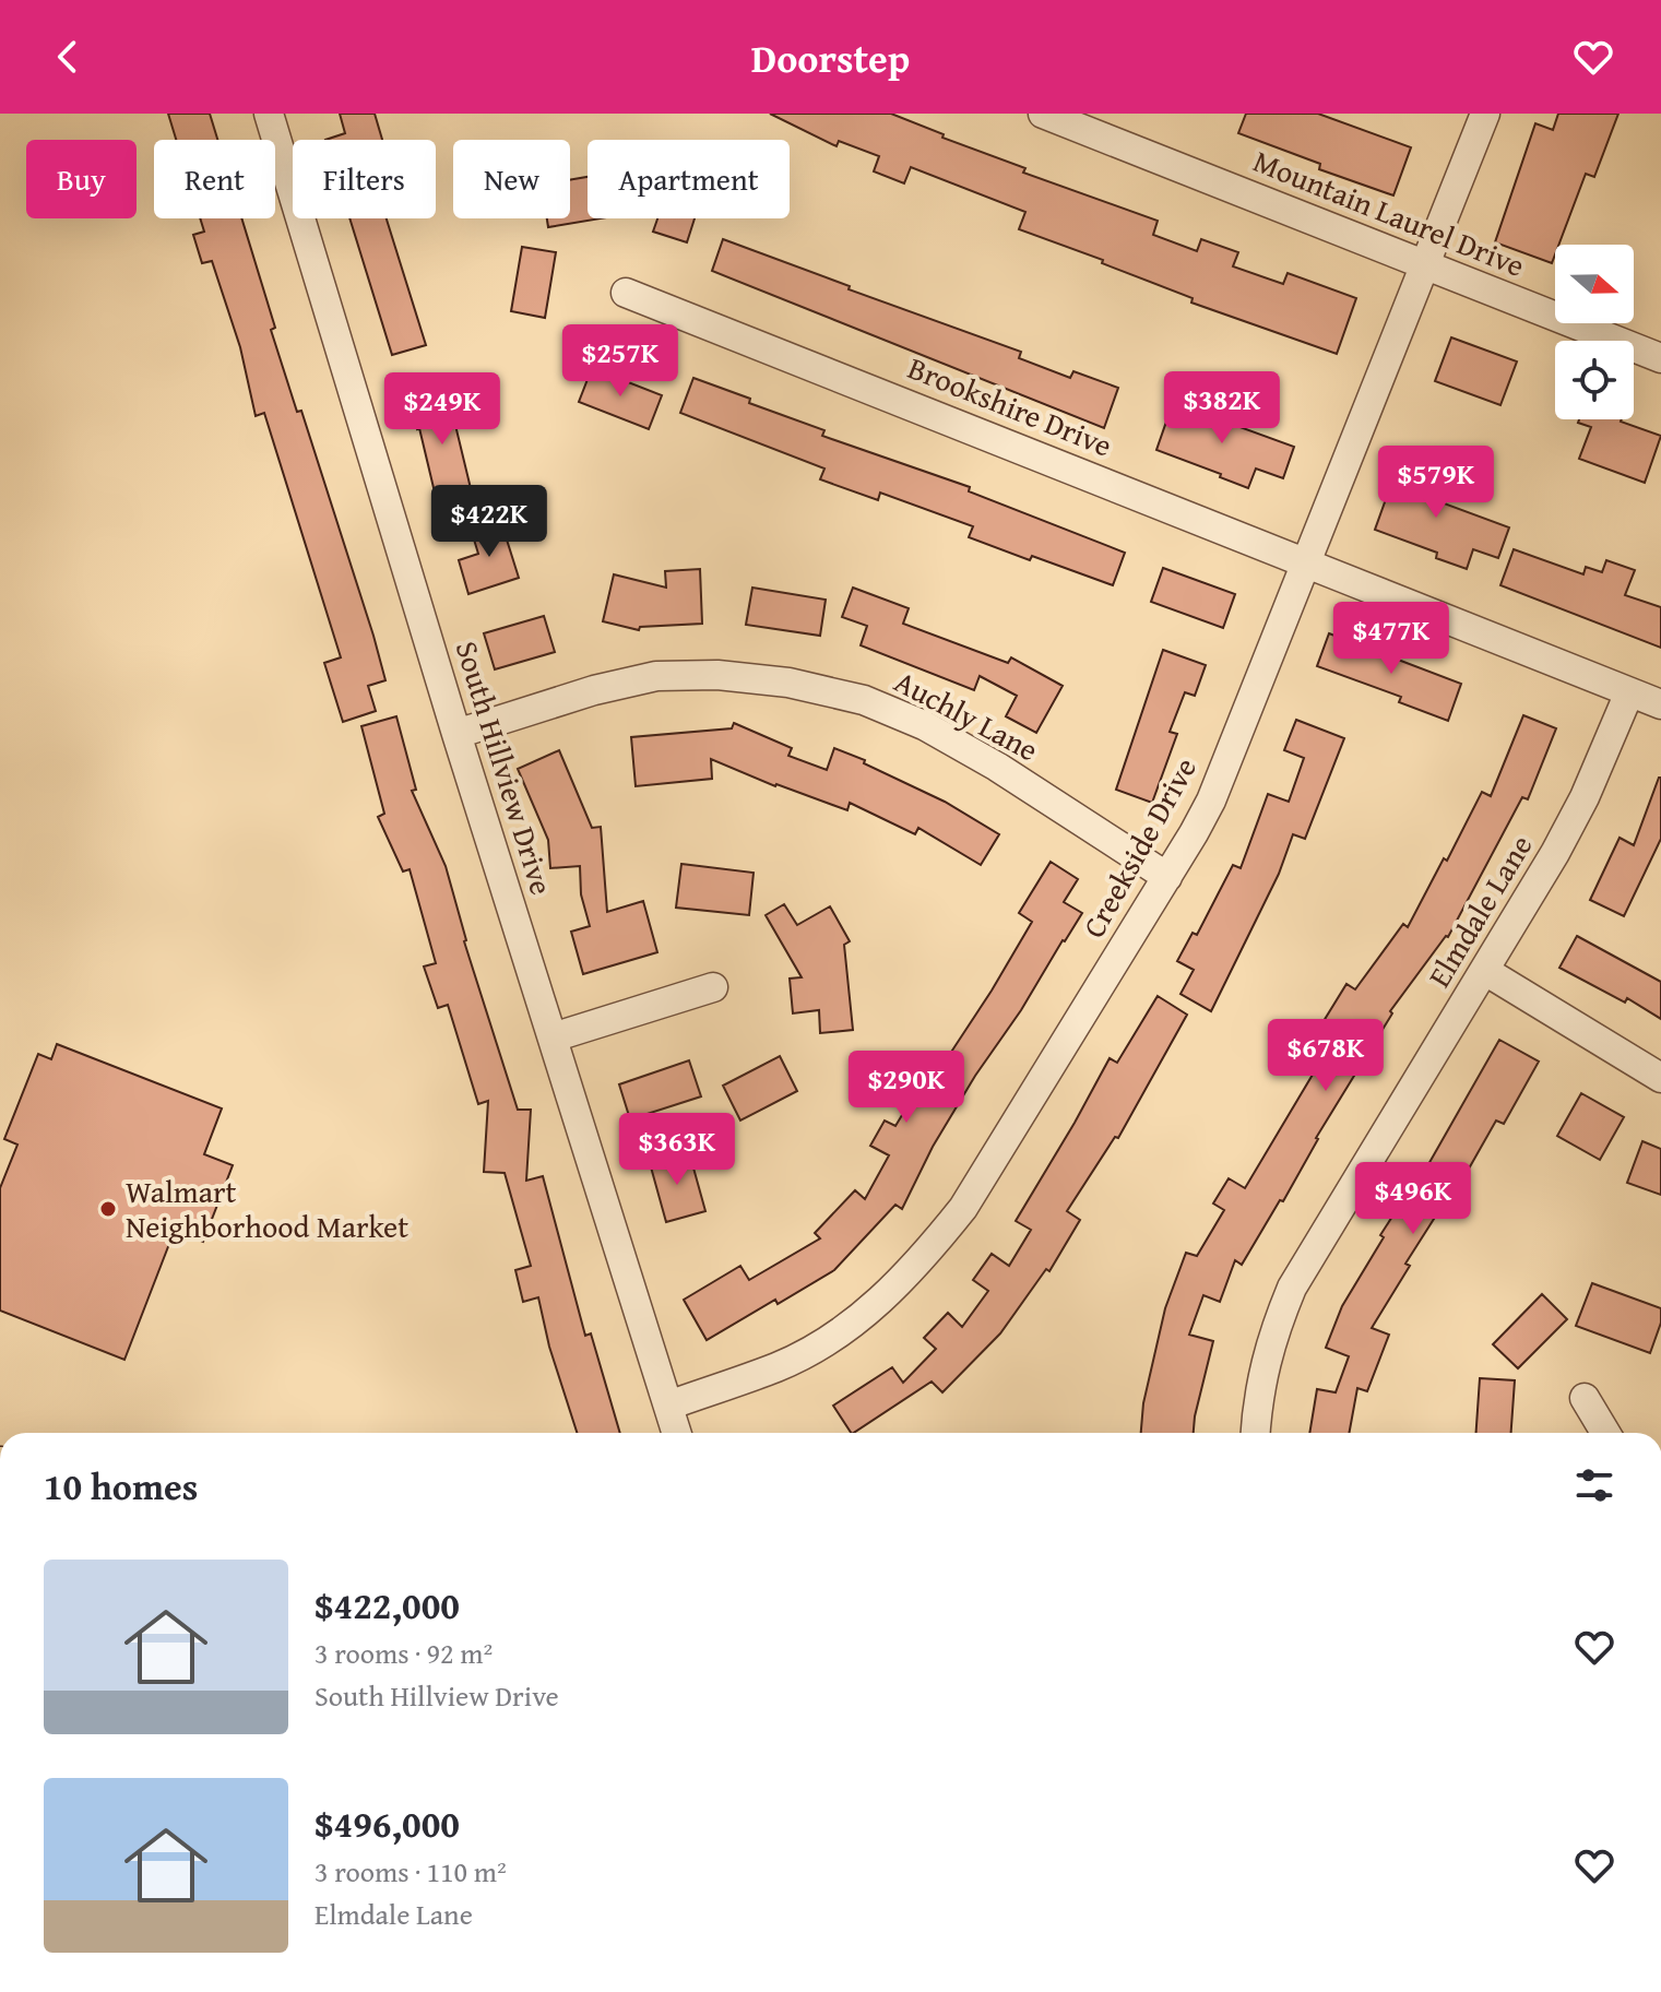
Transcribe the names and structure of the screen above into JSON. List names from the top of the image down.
{
  "streets": {
    "street": [
      "Mountain Laurel Drive",
      "Brookshire Drive",
      "Auchly Lane",
      "South Hillview Drive",
      "Creekside Drive",
      "Elmdale Lane"
    ]
  },
  "crossings": [
    ["Mountain Laurel Drive", "Creekside Drive"],
    ["Brookshire Drive", "Creekside Drive"],
    ["Brookshire Drive", "Elmdale Lane"],
    ["Auchly Lane", "South Hillview Drive"],
    ["Auchly Lane", "Creekside Drive"],
    ["South Hillview Drive", "Creekside Drive"]
  ],
  "places": ["Walmart Neighborhood Market"],
  "north": "right",
  "page": {
    "header": "Doorstep",
    "chip": [
      "Buy",
      "Rent",
      "Filters",
      "New",
      "Apartment"
    ],
    "price": [
      "$257K",
      "$382K",
      "$249K",
      "$579K",
      "$422K",
      "$477K",
      "$678K",
      "$290K",
      "$363K",
      "$496K"
    ],
    "heading": "10 homes",
    "list": [
      {
        "name": "$422,000",
        "note": "3 rooms · 92 m² · South Hillview Drive"
      },
      {
        "name": "$496,000",
        "note": "3 rooms · 110 m² · Elmdale Lane"
      }
    ]
  }
}
